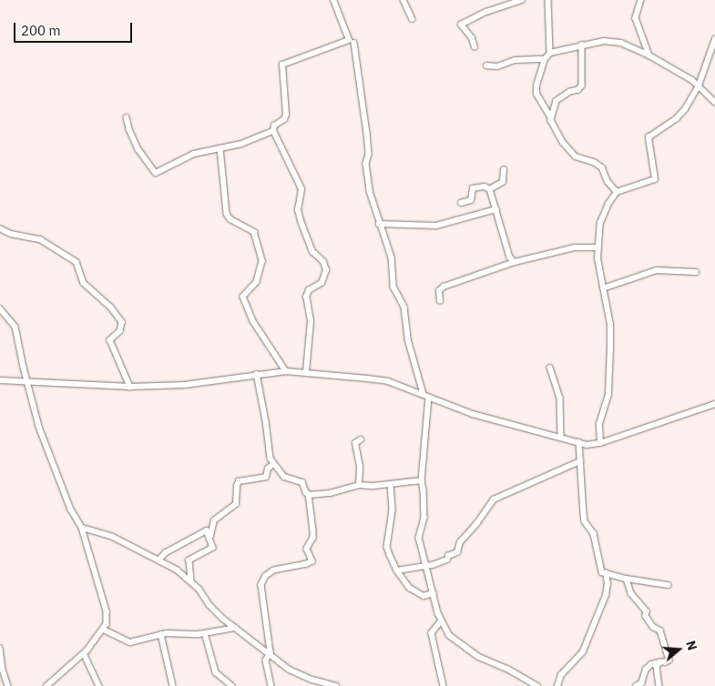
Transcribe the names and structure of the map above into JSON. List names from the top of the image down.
{
  "scale_bar": "200 m",
  "north": "right"
}
